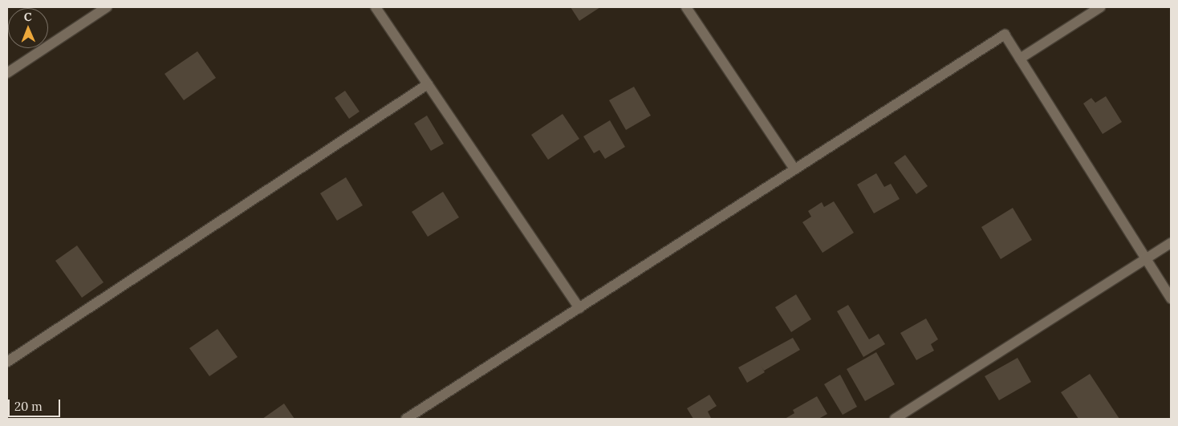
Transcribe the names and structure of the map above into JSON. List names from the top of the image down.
{
  "scale_bar": "20 m",
  "north": "top"
}
